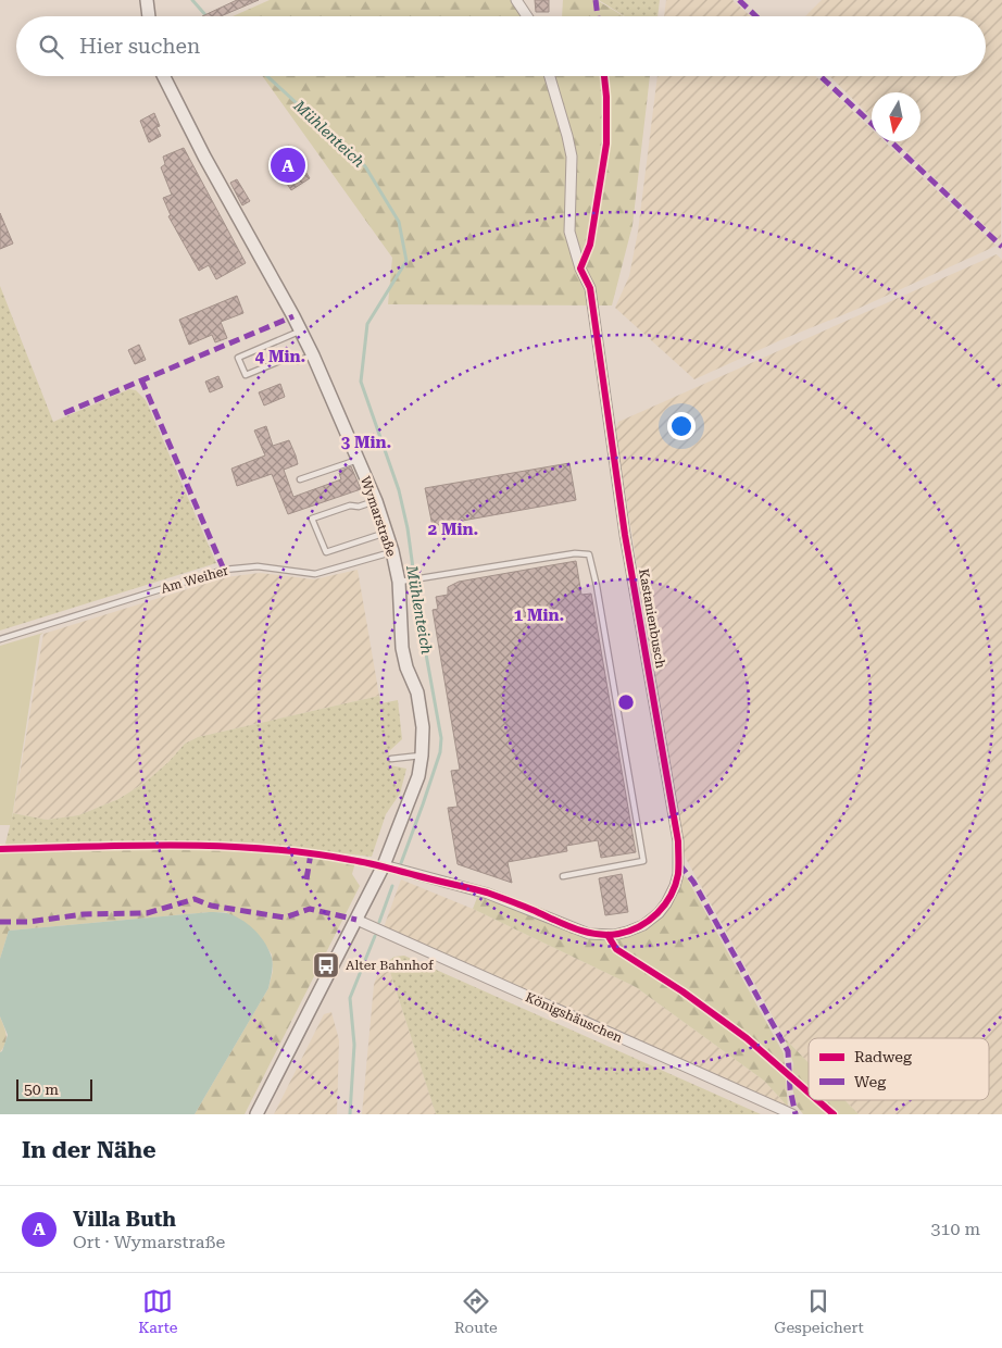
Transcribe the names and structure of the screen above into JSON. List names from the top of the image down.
{
  "streets": {
    "main road": ["Wymarstraße"],
    "street": ["Kastanienbusch", "Königshäuschen"],
    "lane": ["Am Weiher"]
  },
  "crossings": [
    ["Wymarstraße", "Am Weiher"],
    ["Wymarstraße", "Kastanienbusch"],
    ["Wymarstraße", "Königshäuschen"]
  ],
  "water": ["Mühlenteich"],
  "places": {
    "bus stop": ["Alter Bahnhof"]
  },
  "legend": ["Radweg", "Weg"],
  "scale_bar": "50 m",
  "north": "bottom",
  "page": {
    "search": "Hier suchen",
    "pins": "A",
    "scale": "50 m",
    "heading": "In der Nähe",
    "list": [
      {
        "mark": "A",
        "name": "Villa Buth",
        "note": "Ort · Wymarstraße",
        "value": "310 m"
      }
    ],
    "nav": ["Karte", "Route", "Gespeichert"]
  },
  "rings": [
    "4 Min.",
    "3 Min.",
    "2 Min.",
    "1 Min."
  ]
}
